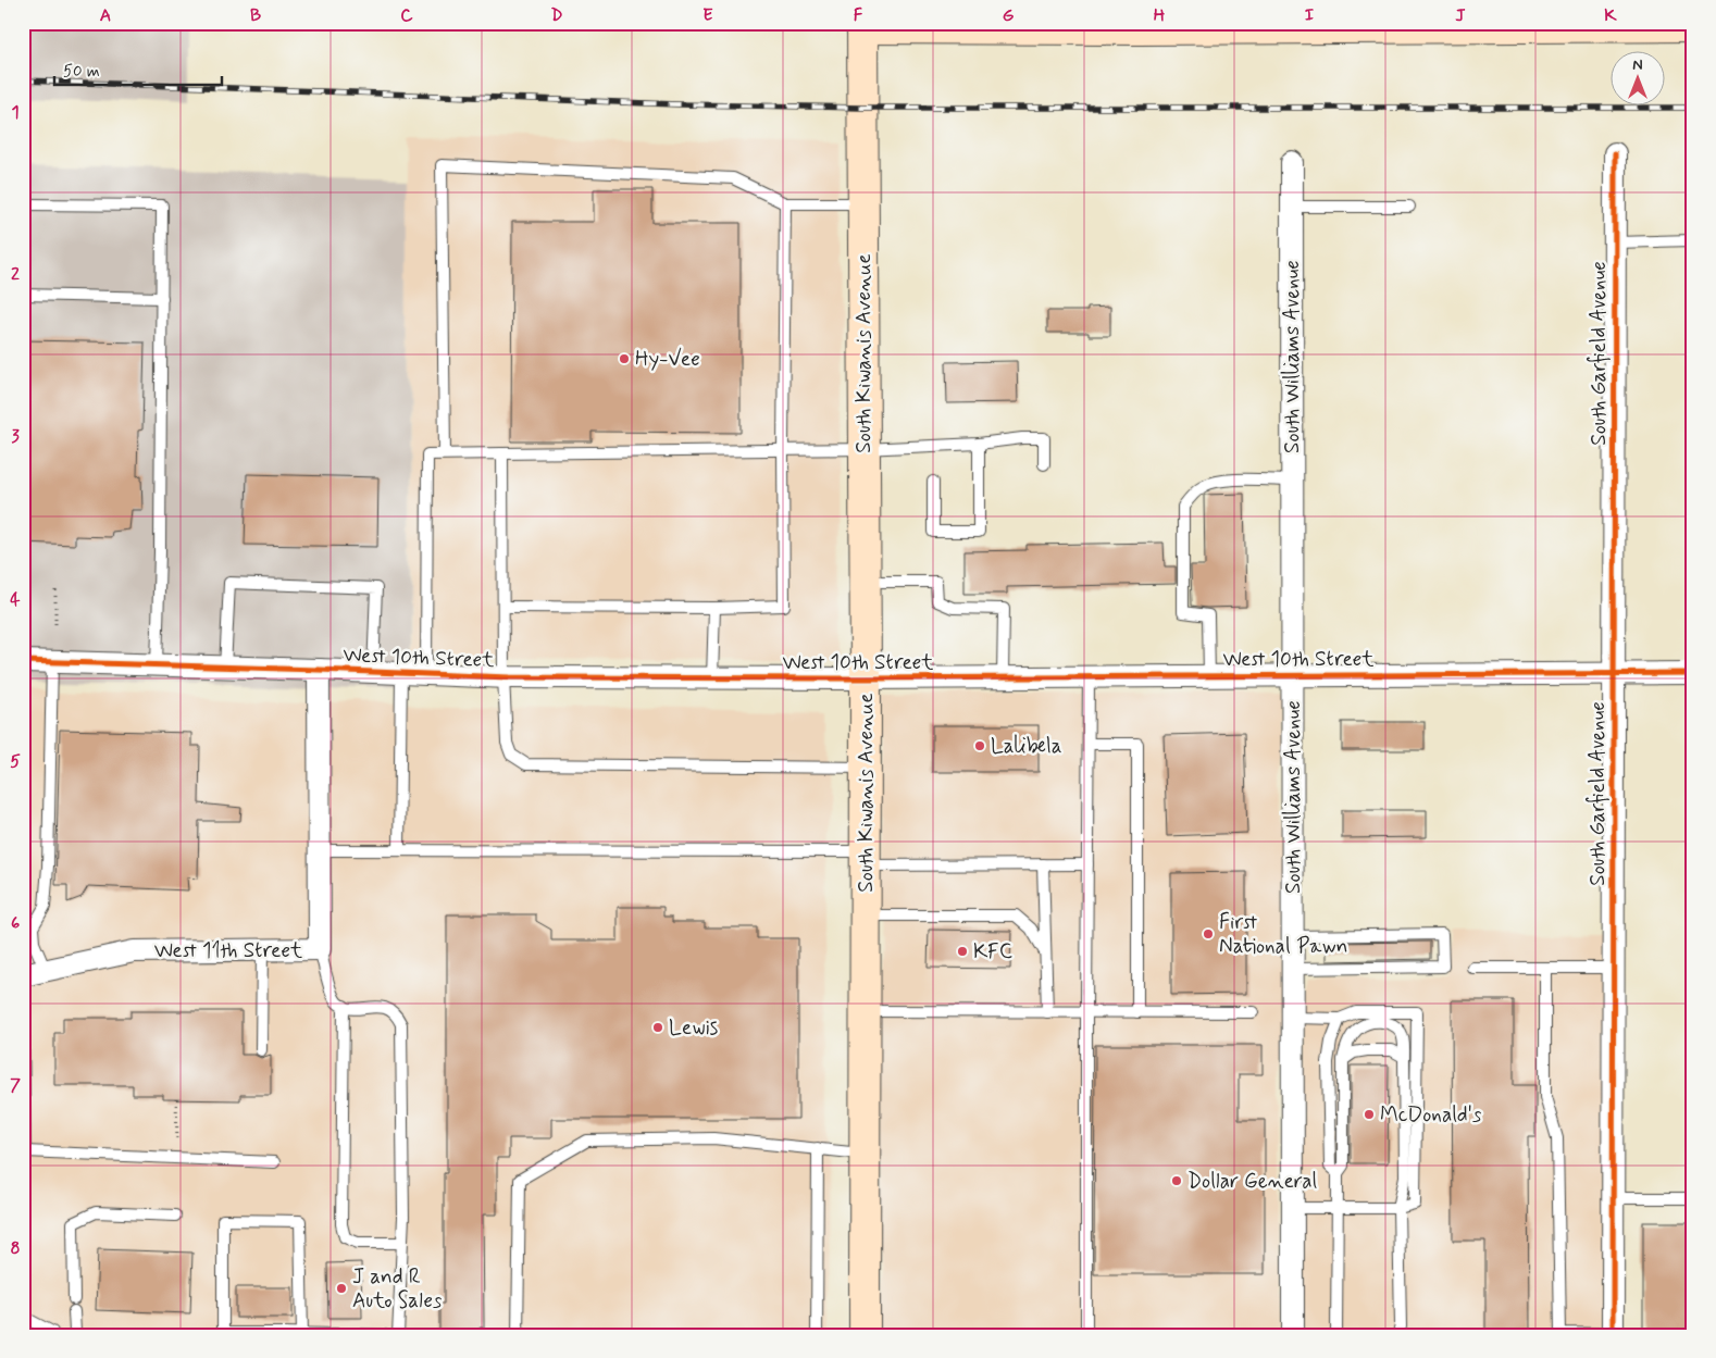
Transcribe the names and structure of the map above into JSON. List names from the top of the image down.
{
  "streets": {
    "main road": ["South Kiwanis Avenue"],
    "street": [
      "South Garfield Avenue",
      "South Williams Avenue",
      "West 10th Street",
      "West 11th Street"
    ]
  },
  "crossings": [
    ["South Kiwanis Avenue", "West 10th Street"],
    ["South Garfield Avenue", "West 10th Street"],
    ["South Williams Avenue", "West 10th Street"],
    ["West 10th Street", "West 11th Street"]
  ],
  "places": [
    "Hy-Vee",
    "Lalibela",
    "First National Pawn",
    "KFC",
    "Lewis",
    "McDonald's",
    "Dollar General",
    "J and R Auto Sales"
  ],
  "scale_bar": "50 m",
  "north": "top",
  "grid": {
    "columns": [
      "A",
      "B",
      "C",
      "D",
      "E",
      "F",
      "G",
      "H",
      "I",
      "J",
      "K"
    ],
    "rows": [
      "1",
      "2",
      "3",
      "4",
      "5",
      "6",
      "7",
      "8"
    ]
  }
}
